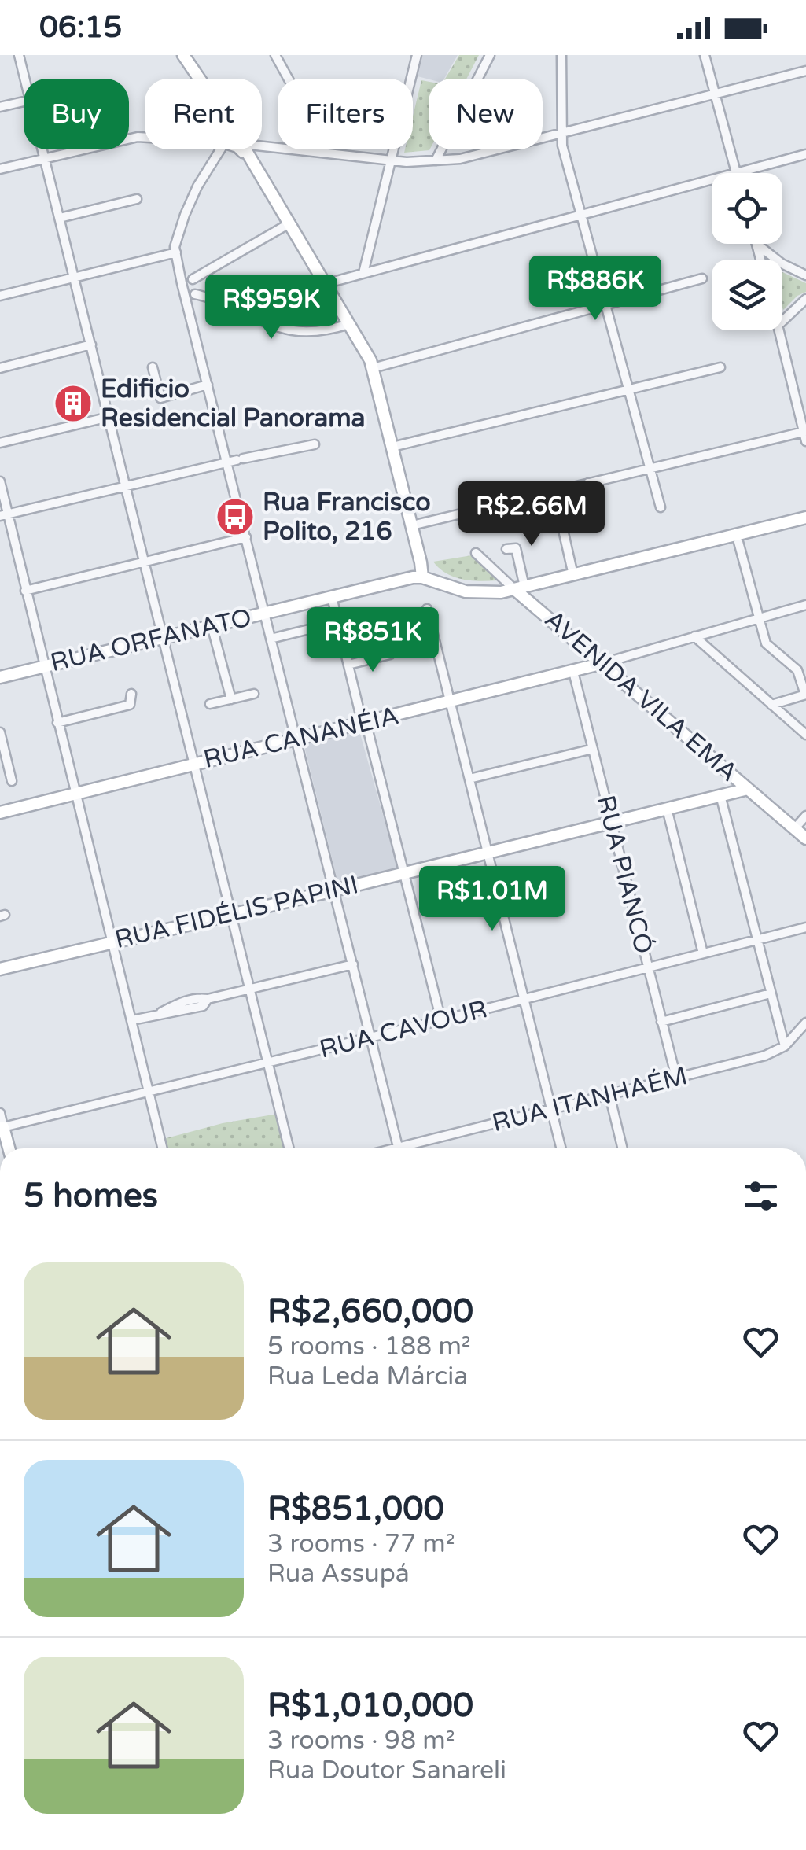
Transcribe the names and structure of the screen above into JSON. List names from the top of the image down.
{
  "streets": {
    "street": [
      "RUA ORFANATO",
      "AVENIDA VILA EMA",
      "RUA CANANÉIA",
      "RUA PIANCÓ",
      "RUA FIDÉLIS PAPINI",
      "RUA CAVOUR",
      "RUA ITANHAÉM"
    ]
  },
  "crossings": [
    ["RUA ORFANATO", "AVENIDA VILA EMA"],
    ["AVENIDA VILA EMA", "RUA CANANÉIA"],
    ["AVENIDA VILA EMA", "RUA FIDÉLIS PAPINI"],
    ["RUA CANANÉIA", "RUA PIANCÓ"],
    ["RUA PIANCÓ", "RUA FIDÉLIS PAPINI"],
    ["RUA PIANCÓ", "RUA CAVOUR"],
    ["RUA PIANCÓ", "RUA ITANHAÉM"]
  ],
  "places": {
    "building": ["Edificio Residencial Panorama"],
    "bus stop": ["Rua Francisco Polito, 216"]
  },
  "page": {
    "status": "06:15",
    "chip": [
      "Buy",
      "Rent",
      "Filters",
      "New"
    ],
    "price": [
      "R$886K",
      "R$959K",
      "R$2.66M",
      "R$851K",
      "R$1.01M"
    ],
    "heading": "5 homes",
    "list": [
      {
        "name": "R$2,660,000",
        "note": "5 rooms · 188 m² · Rua Leda Márcia"
      },
      {
        "name": "R$851,000",
        "note": "3 rooms · 77 m² · Rua Assupá"
      },
      {
        "name": "R$1,010,000",
        "note": "3 rooms · 98 m² · Rua Doutor Sanareli"
      }
    ]
  }
}
